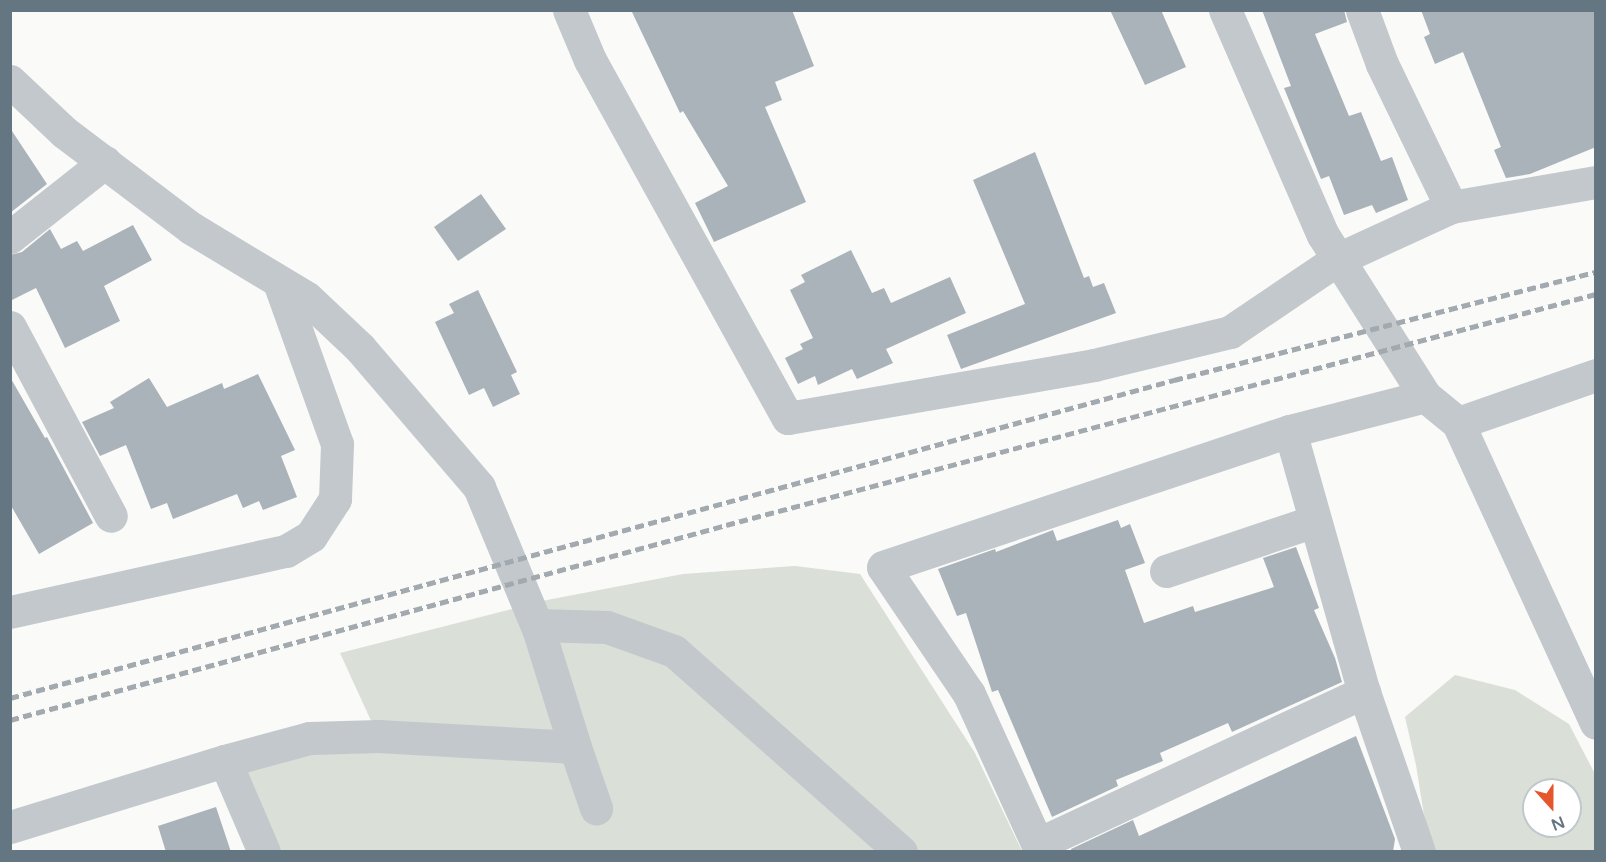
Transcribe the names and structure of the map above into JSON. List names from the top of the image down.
{
  "north": "bottom"
}
